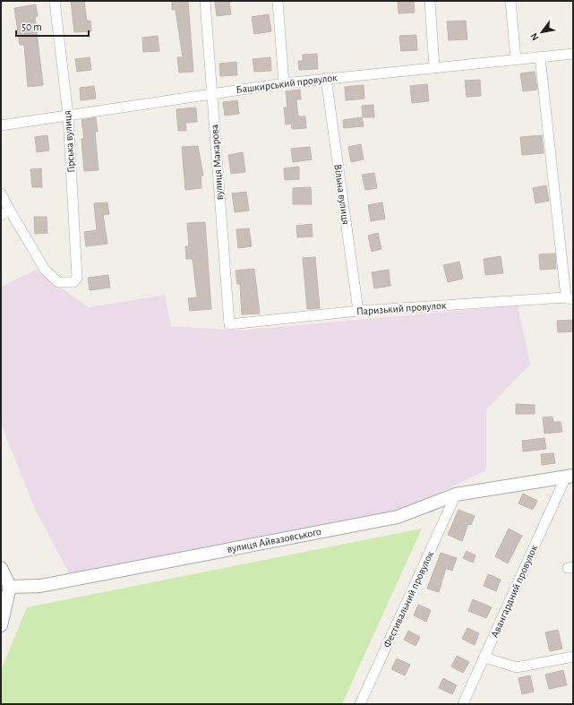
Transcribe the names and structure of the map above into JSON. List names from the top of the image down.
{
  "streets": {
    "street": [
      "Башкирський провулок",
      "Гірська вулиця",
      "вулиця Макарова",
      "Вільна вулиця",
      "Паризький провулок",
      "вулиця Айвазовського",
      "Авангардний провулок",
      "Фестивальний провулок"
    ]
  },
  "crossings": [
    ["Башкирський провулок", "Гірська вулиця"],
    ["Башкирський провулок", "вулиця Макарова"],
    ["Башкирський провулок", "Вільна вулиця"],
    ["вулиця Макарова", "Паризький провулок"],
    ["Вільна вулиця", "Паризький провулок"],
    ["вулиця Айвазовського", "Авангардний провулок"],
    ["вулиця Айвазовського", "Фестивальний провулок"]
  ],
  "scale_bar": "50 m",
  "north": "bottom left"
}
